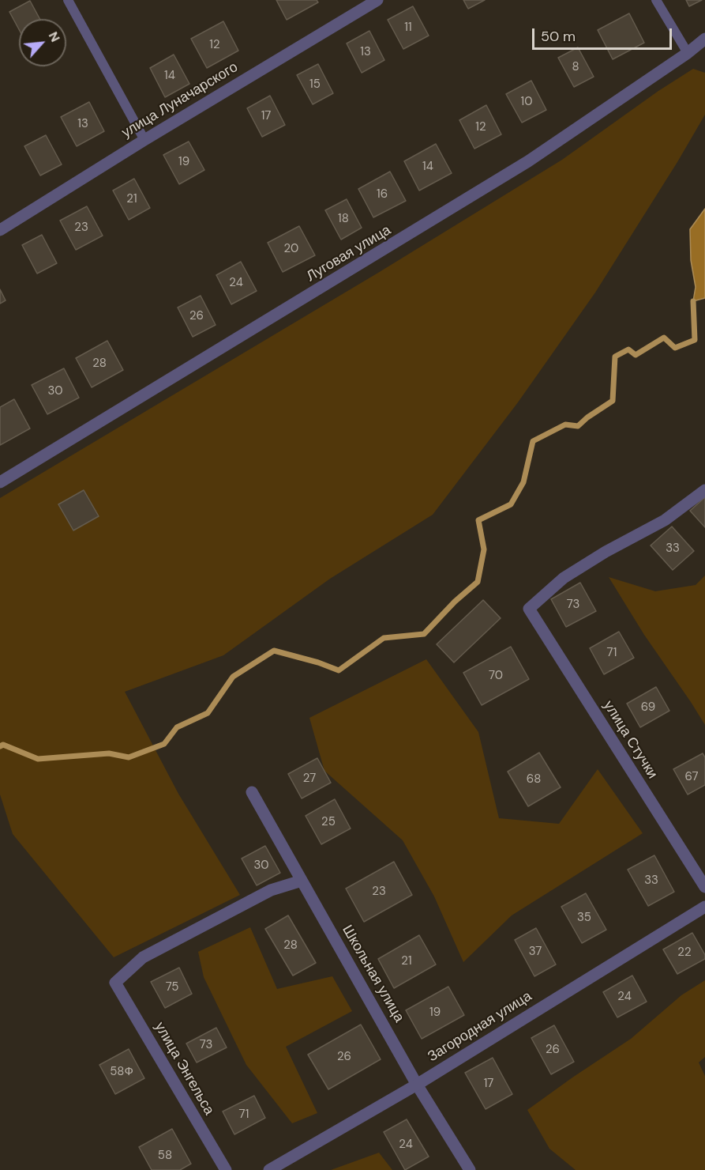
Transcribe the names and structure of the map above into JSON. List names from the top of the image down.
{
  "streets": {
    "street": [
      "улица Луначарского",
      "Луговая улица",
      "улица Стучки",
      "Школьная улица",
      "Загородная улица",
      "улица Энгельса"
    ]
  },
  "crossings": [
    ["Школьная улица", "Загородная улица"],
    ["Школьная улица", "улица Энгельса"]
  ],
  "house_numbers": [
    "11",
    "12",
    "13",
    "8",
    "14",
    "15",
    "10",
    "17",
    "13",
    "12",
    "19",
    "14",
    "16",
    "21",
    "18",
    "23",
    "20",
    "24",
    "26",
    "28",
    "30",
    "33",
    "73",
    "71",
    "70",
    "69",
    "67",
    "27",
    "68",
    "25",
    "30",
    "33",
    "23",
    "35",
    "28",
    "37",
    "22",
    "21",
    "75",
    "24",
    "19",
    "73",
    "26",
    "26",
    "58Ф",
    "17",
    "71",
    "24",
    "58"
  ],
  "scale_bar": "50 m",
  "north": "top right"
}
